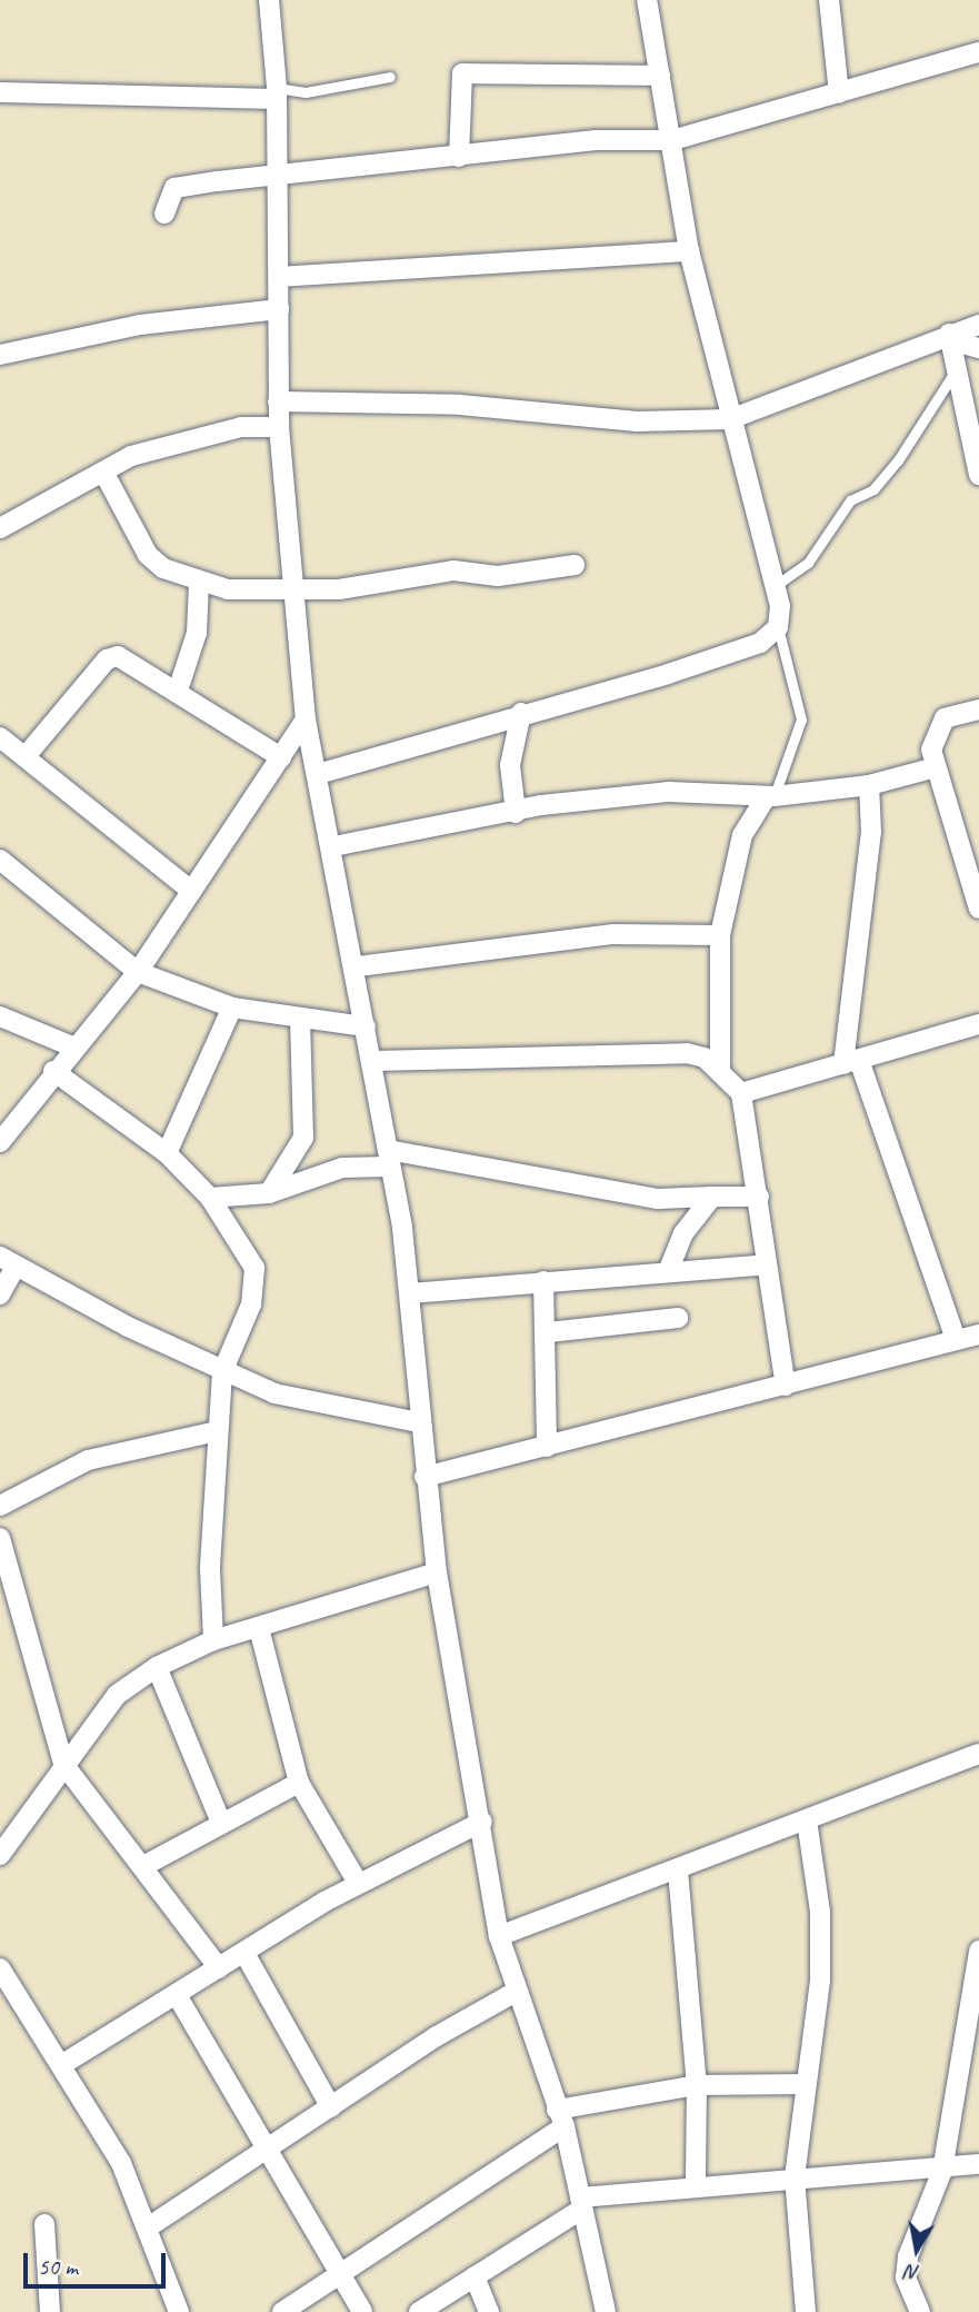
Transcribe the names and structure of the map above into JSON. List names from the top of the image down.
{
  "scale_bar": "50 m",
  "north": "bottom"
}
